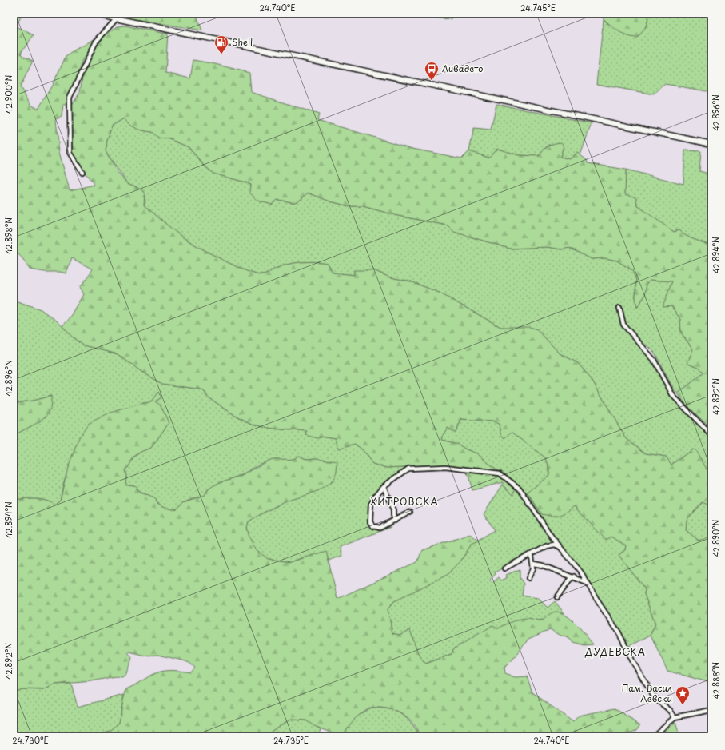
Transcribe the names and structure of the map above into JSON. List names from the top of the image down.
{
  "districts": ["ХИТРОВСКА", "ДУДЕВСКА"],
  "places": {
    "fuel station": ["Shell"],
    "bus stop": ["Ливадето"],
    "place": ["Пам. Васил Левски"]
  },
  "coordinates": [
    "24.740°E",
    "24.745°E",
    "42.900°N",
    "42.896°N",
    "42.898°N",
    "42.894°N",
    "42.892°N",
    "42.890°N",
    "42.888°N",
    "24.730°E",
    "24.735°E"
  ]
}
